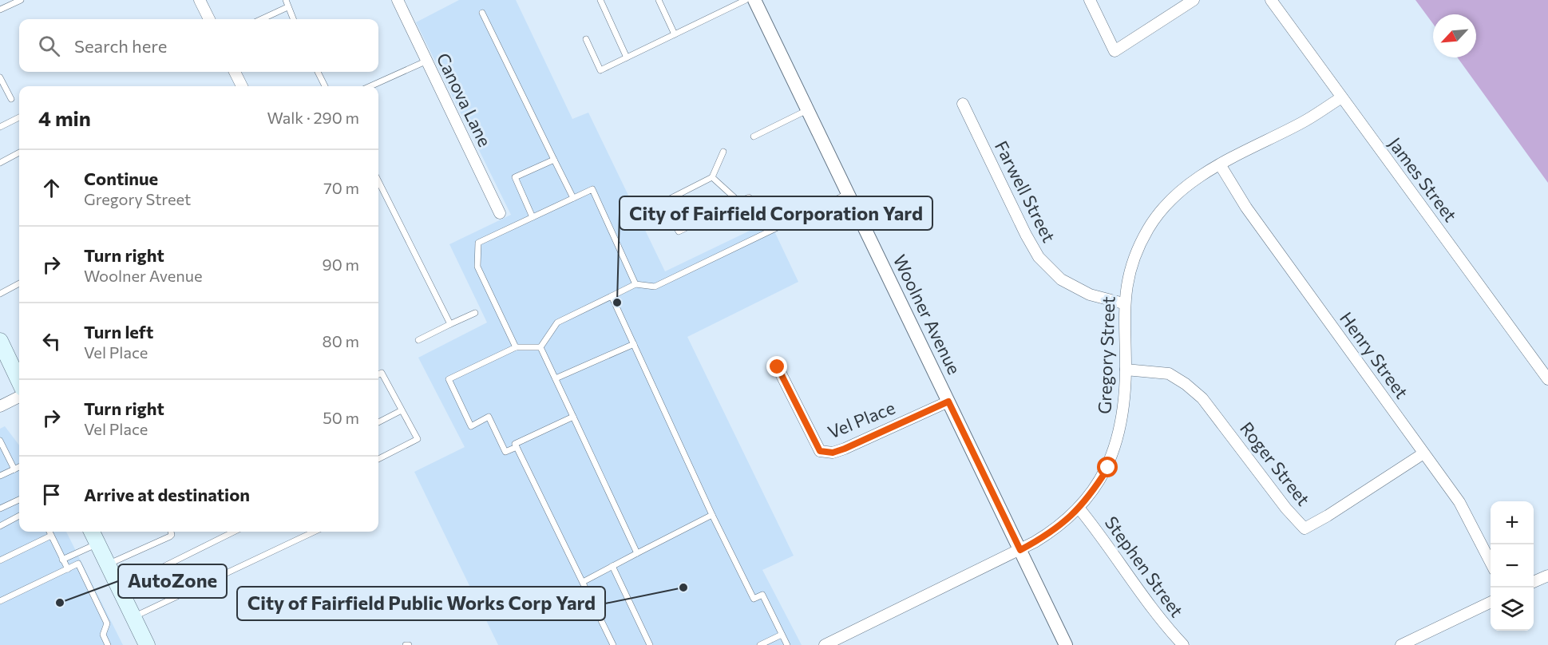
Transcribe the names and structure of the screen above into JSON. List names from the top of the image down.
{
  "streets": {
    "street": [
      "Canova Lane",
      "James Street",
      "Farwell Street",
      "Woolner Avenue",
      "Gregory Street",
      "Henry Street",
      "Vel Place",
      "Roger Street",
      "Stephen Street"
    ]
  },
  "crossings": [
    ["James Street", "Gregory Street"],
    ["Farwell Street", "Gregory Street"],
    ["Woolner Avenue", "Gregory Street"],
    ["Woolner Avenue", "Vel Place"],
    ["Gregory Street", "Henry Street"],
    ["Gregory Street", "Roger Street"],
    ["Gregory Street", "Stephen Street"],
    ["Henry Street", "Roger Street"]
  ],
  "places": ["City of Fairfield Corporation Yard", "City of Fairfield Public Works Corp Yard", "AutoZone"],
  "north": "bottom left",
  "page": {
    "search": "Search here",
    "heading": ["4 min", "Walk · 290 m"],
    "list": [
      ["Continue", "Gregory Street", "70 m"],
      ["Turn right", "Woolner Avenue", "90 m"],
      ["Turn left", "Vel Place", "80 m"],
      ["Turn right", "Vel Place", "50 m"],
      "Arrive at destination"
    ],
    "map_buttons": ["+", "−"]
  }
}
